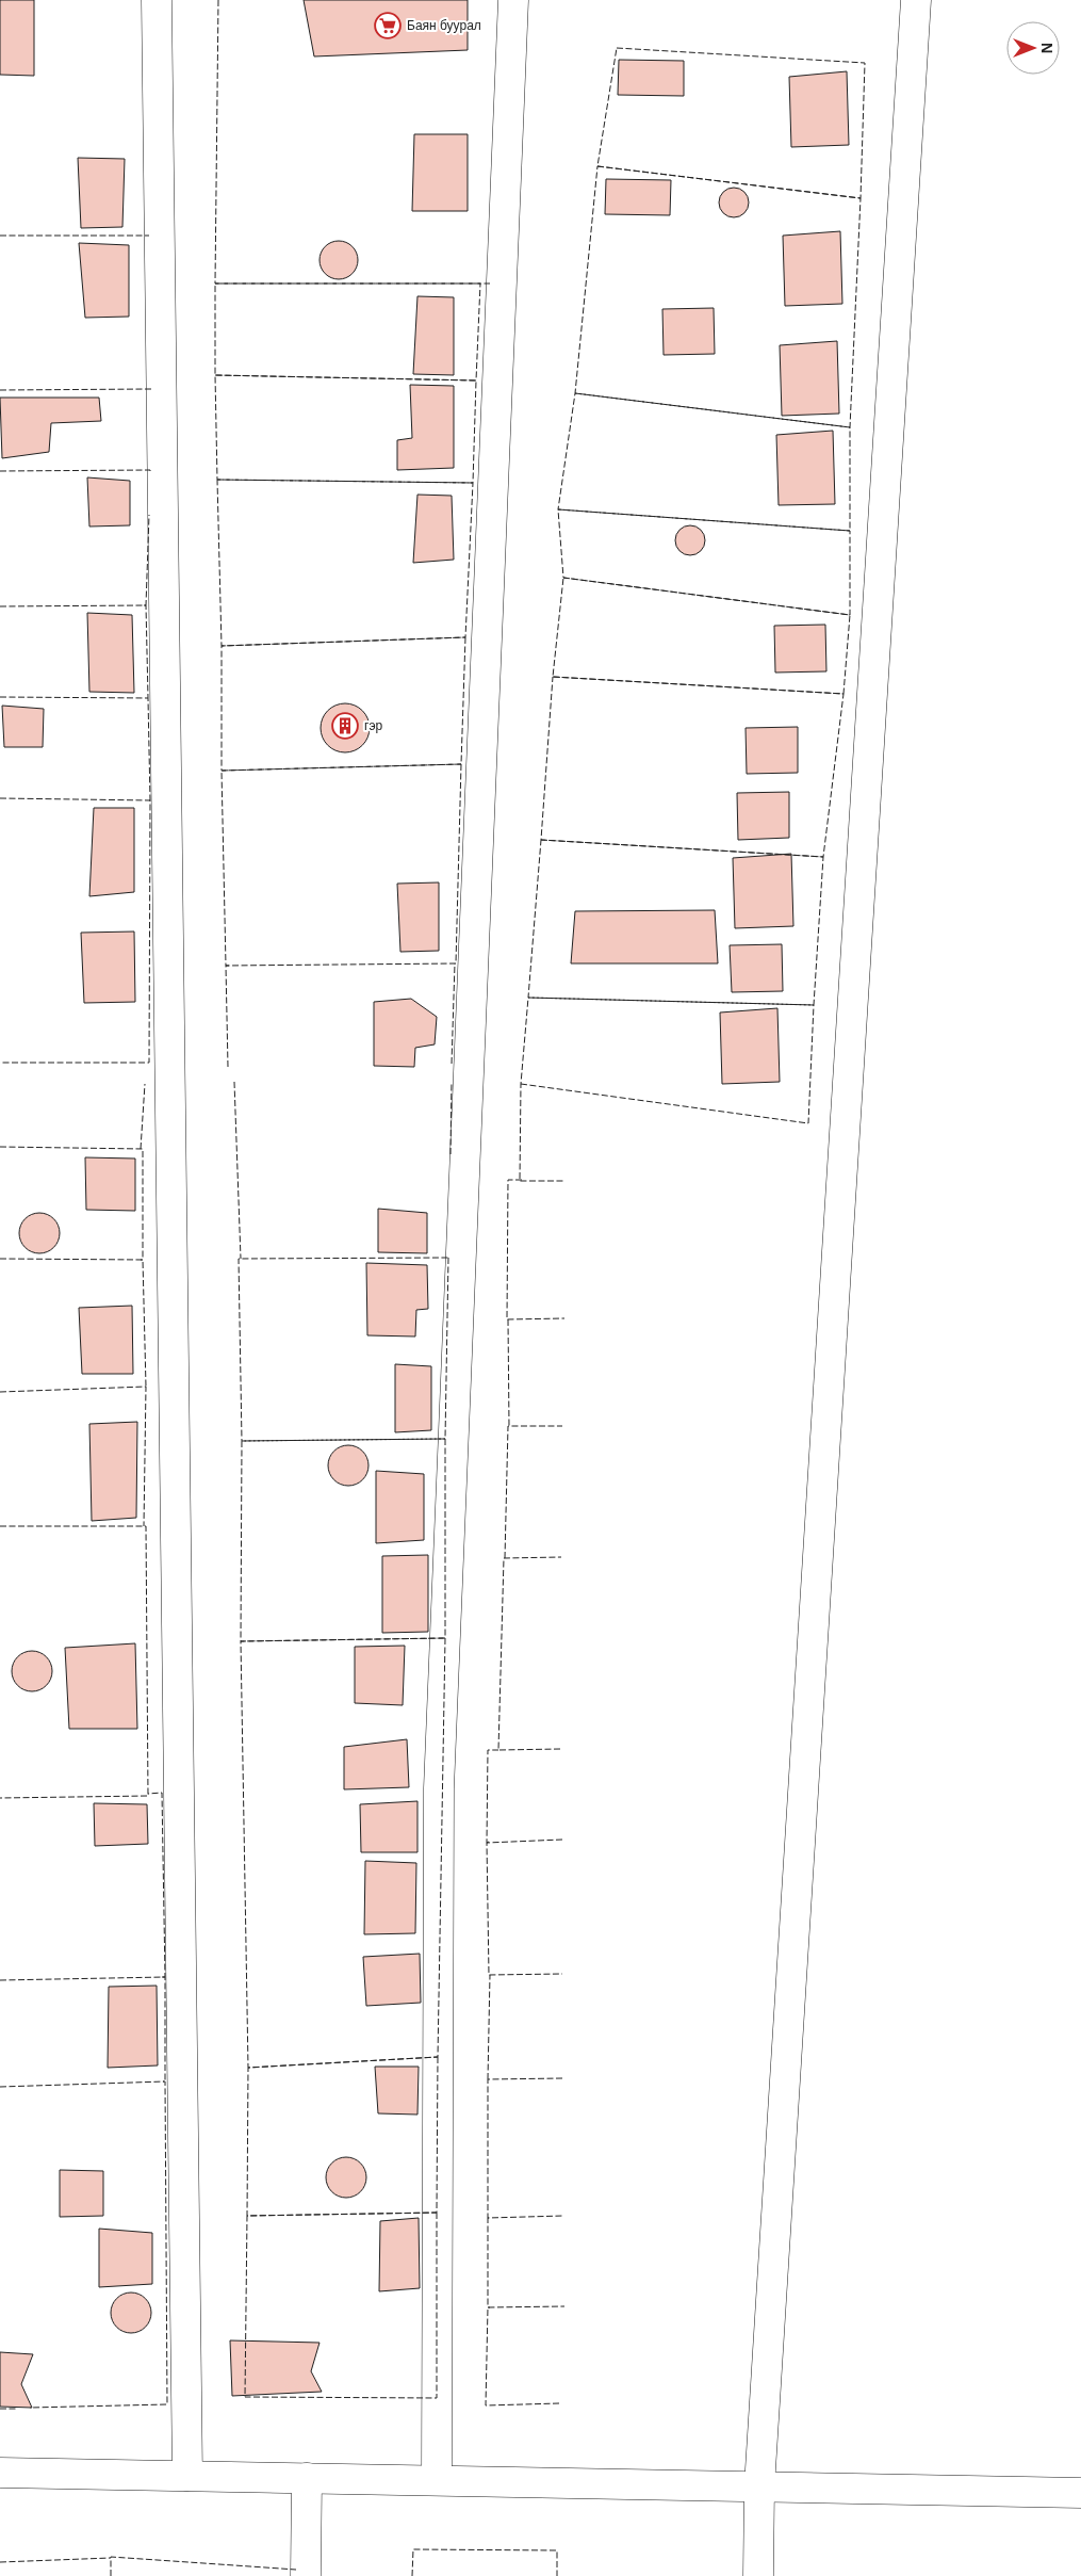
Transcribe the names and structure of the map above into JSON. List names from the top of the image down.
{
  "places": {
    "supermarket": ["Баян буурал"],
    "building": ["гэр"]
  },
  "north": "right"
}
